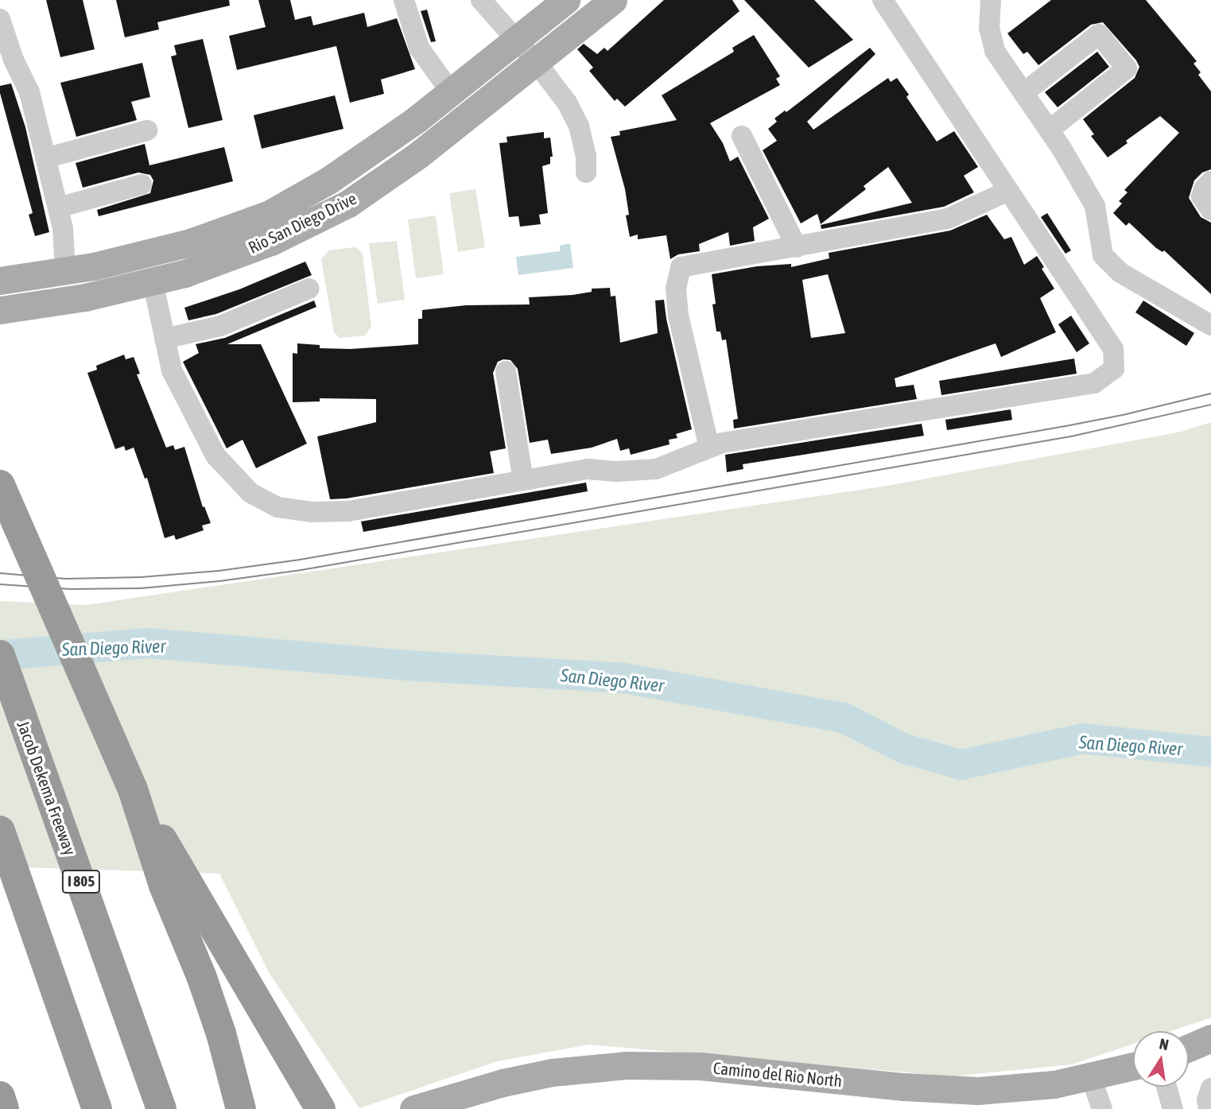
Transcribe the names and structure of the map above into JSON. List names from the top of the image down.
{
  "streets": {
    "highway": ["Jacob Dekema Freeway", "I 805"],
    "main road": ["Rio San Diego Drive", "Camino del Rio North"]
  },
  "water": ["San Diego River"],
  "north": "top"
}
